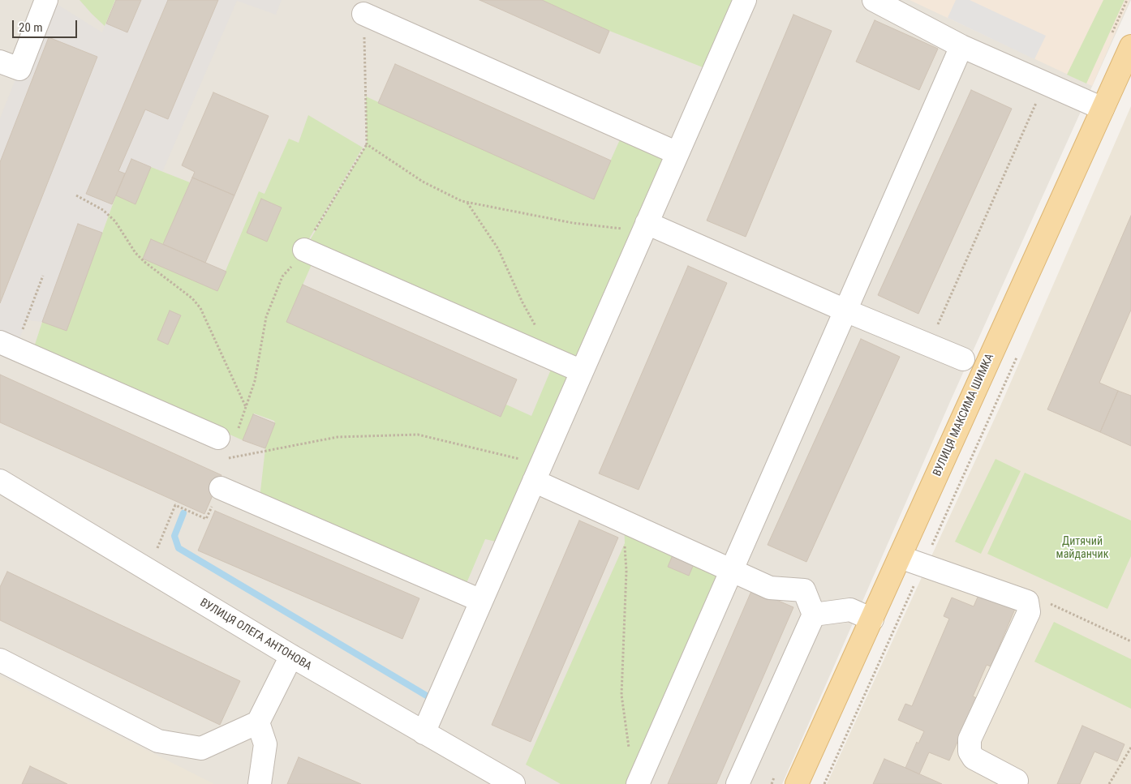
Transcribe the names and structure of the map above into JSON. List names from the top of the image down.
{
  "streets": {
    "main road": ["ВУЛИЦЯ МАКСИМА ШИМКА"],
    "street": ["ВУЛИЦЯ ОЛЕГА АНТОНОВА"]
  },
  "parks": ["Дитячий майданчик"],
  "scale_bar": "20 m"
}
